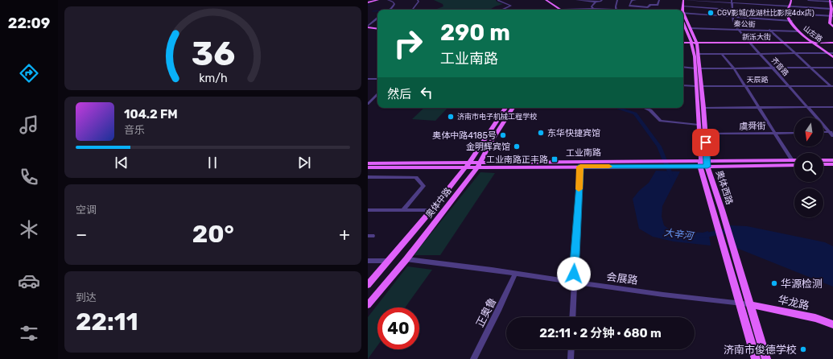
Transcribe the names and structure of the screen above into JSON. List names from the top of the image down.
{
  "streets": {
    "main road": [
      "山左路",
      "新泺大街",
      "工业南路",
      "奥体西路",
      "奥体中路",
      "华龙路"
    ],
    "street": [
      "秦公街",
      "齐音路",
      "天辰路",
      "虞舜街",
      "会展路",
      "正奥鲁"
    ]
  },
  "crossings": [
    ["秦公街", "山左路"],
    ["秦公街", "齐音路"],
    ["秦公街", "奥体西路"],
    ["山左路", "新泺大街"],
    ["新泺大街", "齐音路"],
    ["新泺大街", "奥体西路"],
    ["齐音路", "天辰路"],
    ["天辰路", "奥体西路"],
    ["虞舜街", "奥体西路"],
    ["工业南路", "奥体西路"],
    ["工业南路", "奥体中路"],
    ["奥体西路", "会展路"],
    ["奥体西路", "华龙路"],
    ["奥体中路", "会展路"],
    ["会展路", "华龙路"],
    ["会展路", "正奥鲁"]
  ],
  "water": ["大辛河"],
  "places": {
    "other": [
      "CGV影城(龙湖杜比影院4dx店)",
      "济南市电子机械工程学校",
      "东华快捷宾馆",
      "奥体中路4185号",
      "金明辉宾馆",
      "华源检测",
      "济南市俊德学校"
    ],
    "transit": ["工业南路正丰路"]
  },
  "north": "bottom",
  "page": {
    "tabs": "22:09",
    "turn": ["290 m", "工业南路"],
    "then": "然后",
    "song": ["104.2 FM", "音乐"],
    "tile": [
      "空调",
      ["到达", "22:11"]
    ],
    "heat": ["−", "20°", "+"],
    "limit": "40",
    "trip": "22:11 · 2 分钟 · 680 m",
    "gauge": ["36", "km/h"]
  }
}
